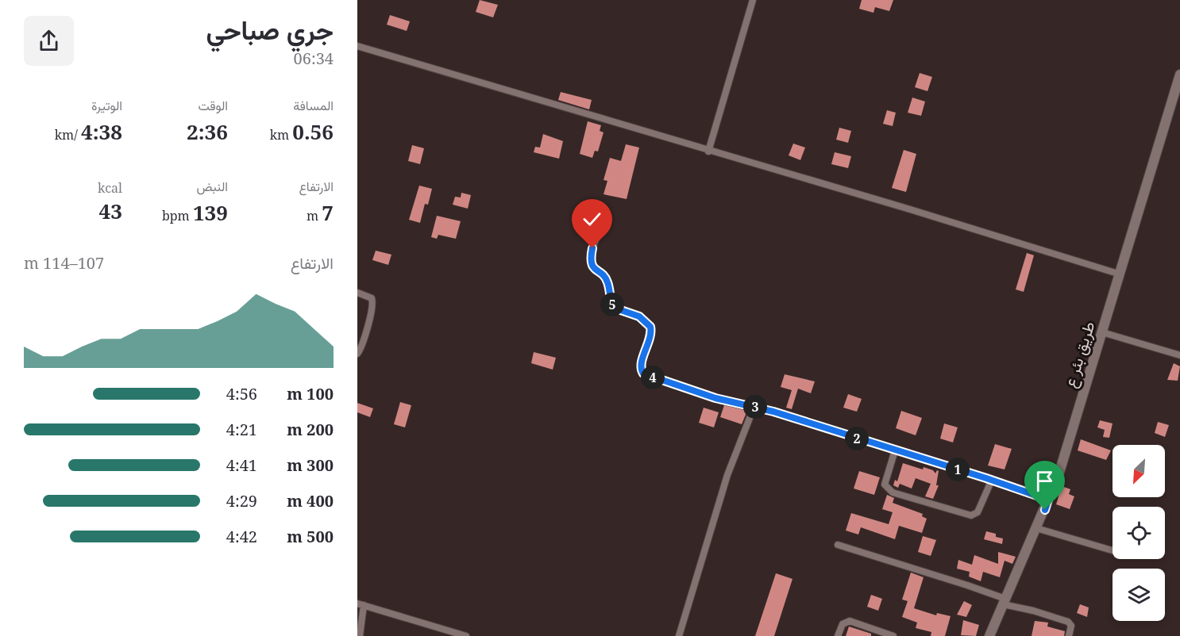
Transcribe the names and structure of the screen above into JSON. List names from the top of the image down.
{
  "streets": {
    "street": ["طريق بئر ع"]
  },
  "north": "bottom left",
  "page": {
    "heading": ["جري صباحي", "06:34"],
    "stats": [
      ["المسافة", "0.56 km"],
      ["الوقت", "2:36"],
      ["الوتيرة", "4:38 /km"],
      ["الارتفاع", "7 m"],
      ["النبض", "139 bpm"],
      ["kcal", "43"]
    ],
    "chart": ["الارتفاع", "107–114 m"],
    "pins": [
      "5",
      "4",
      "3",
      "2",
      "1"
    ],
    "list": [
      {
        "name": "100 m",
        "note": "4:56"
      },
      {
        "name": "200 m",
        "note": "4:21"
      },
      {
        "name": "300 m",
        "note": "4:41"
      },
      {
        "name": "400 m",
        "note": "4:29"
      },
      {
        "name": "500 m",
        "note": "4:42"
      }
    ]
  }
}
